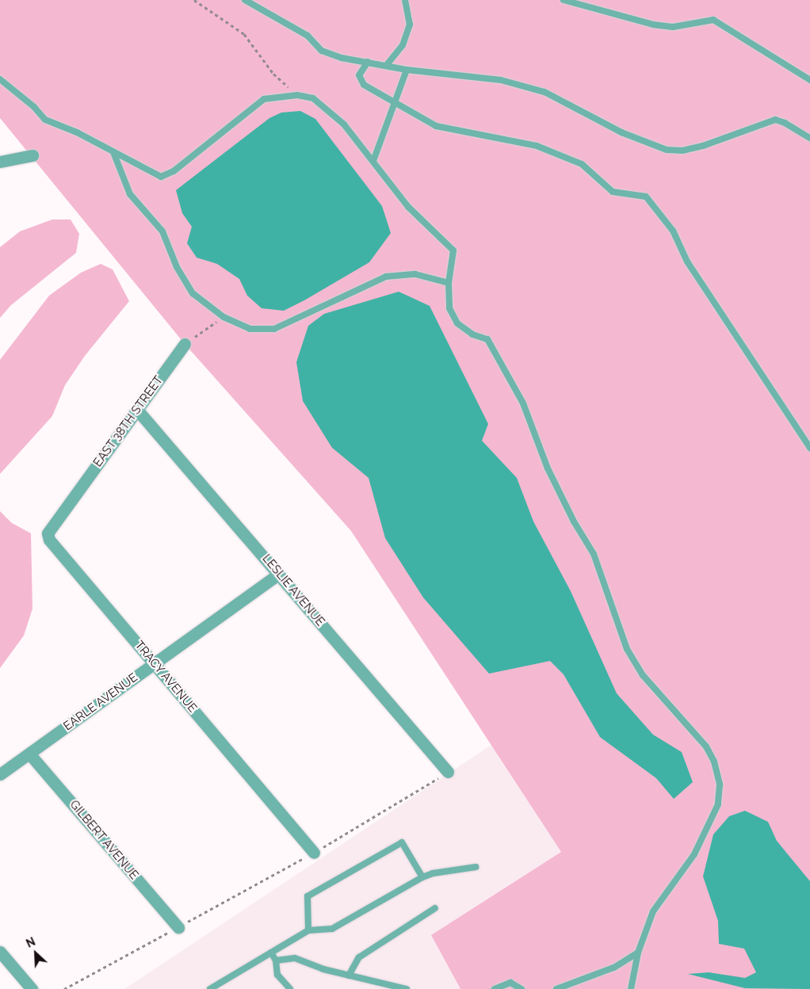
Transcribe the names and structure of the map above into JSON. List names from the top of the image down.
{
  "streets": {
    "street": [
      "EAST 38TH STREET",
      "LESLIE AVENUE",
      "TRACY AVENUE",
      "EARLE AVENUE",
      "GILBERT AVENUE"
    ]
  },
  "crossings": [
    ["EAST 38TH STREET", "LESLIE AVENUE"],
    ["EAST 38TH STREET", "TRACY AVENUE"],
    ["LESLIE AVENUE", "EARLE AVENUE"],
    ["TRACY AVENUE", "EARLE AVENUE"],
    ["EARLE AVENUE", "GILBERT AVENUE"]
  ],
  "north": "top left"
}
